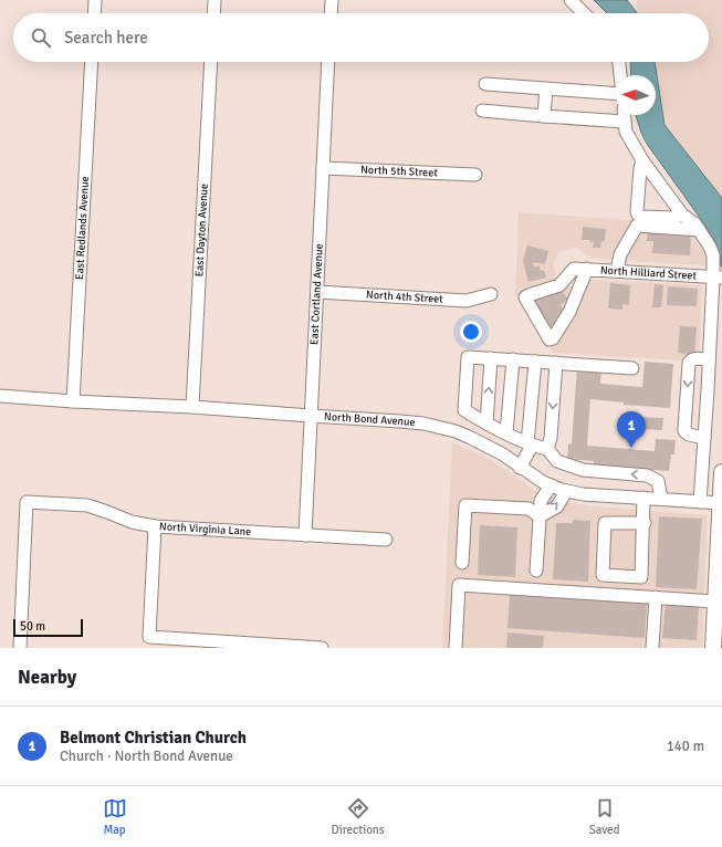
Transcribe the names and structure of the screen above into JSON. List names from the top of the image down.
{
  "streets": {
    "street": [
      "North 5th Street",
      "East Redlands Avenue",
      "East Dayton Avenue",
      "North Hilliard Street",
      "East Cortland Avenue",
      "North 4th Street",
      "North Bond Avenue",
      "North Virginia Lane"
    ]
  },
  "crossings": [
    ["North 5th Street", "East Cortland Avenue"],
    ["East Redlands Avenue", "North Bond Avenue"],
    ["East Dayton Avenue", "North Bond Avenue"],
    ["East Cortland Avenue", "North 4th Street"],
    ["East Cortland Avenue", "North Bond Avenue"],
    ["East Cortland Avenue", "North Virginia Lane"]
  ],
  "scale_bar": "50 m",
  "north": "left",
  "page": {
    "search": "Search here",
    "pins": "1",
    "scale": "50 m",
    "heading": "Nearby",
    "list": [
      {
        "mark": "1",
        "name": "Belmont Christian Church",
        "note": "Church · North Bond Avenue",
        "value": "140 m"
      }
    ],
    "nav": ["Map", "Directions", "Saved"]
  }
}
